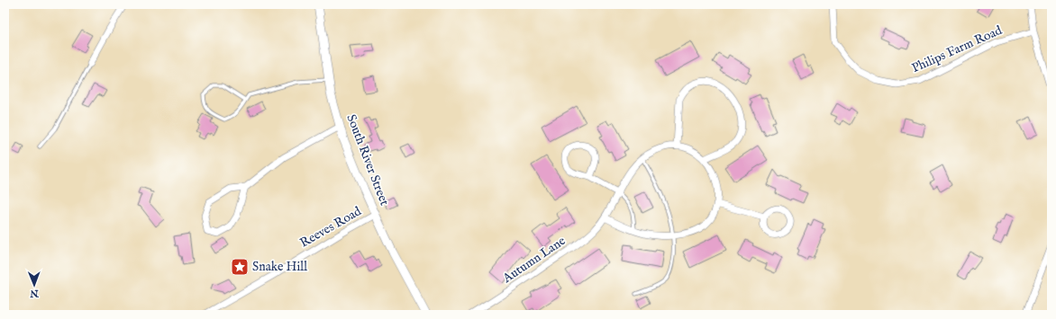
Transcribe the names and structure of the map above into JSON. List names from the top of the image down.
{
  "streets": {
    "street": [
      "Philips Farm Road",
      "South River Street",
      "Reeves Road",
      "Autumn Lane"
    ]
  },
  "crossings": [
    ["South River Street", "Reeves Road"]
  ],
  "places": {
    "place": ["Snake Hill"]
  },
  "north": "bottom"
}
